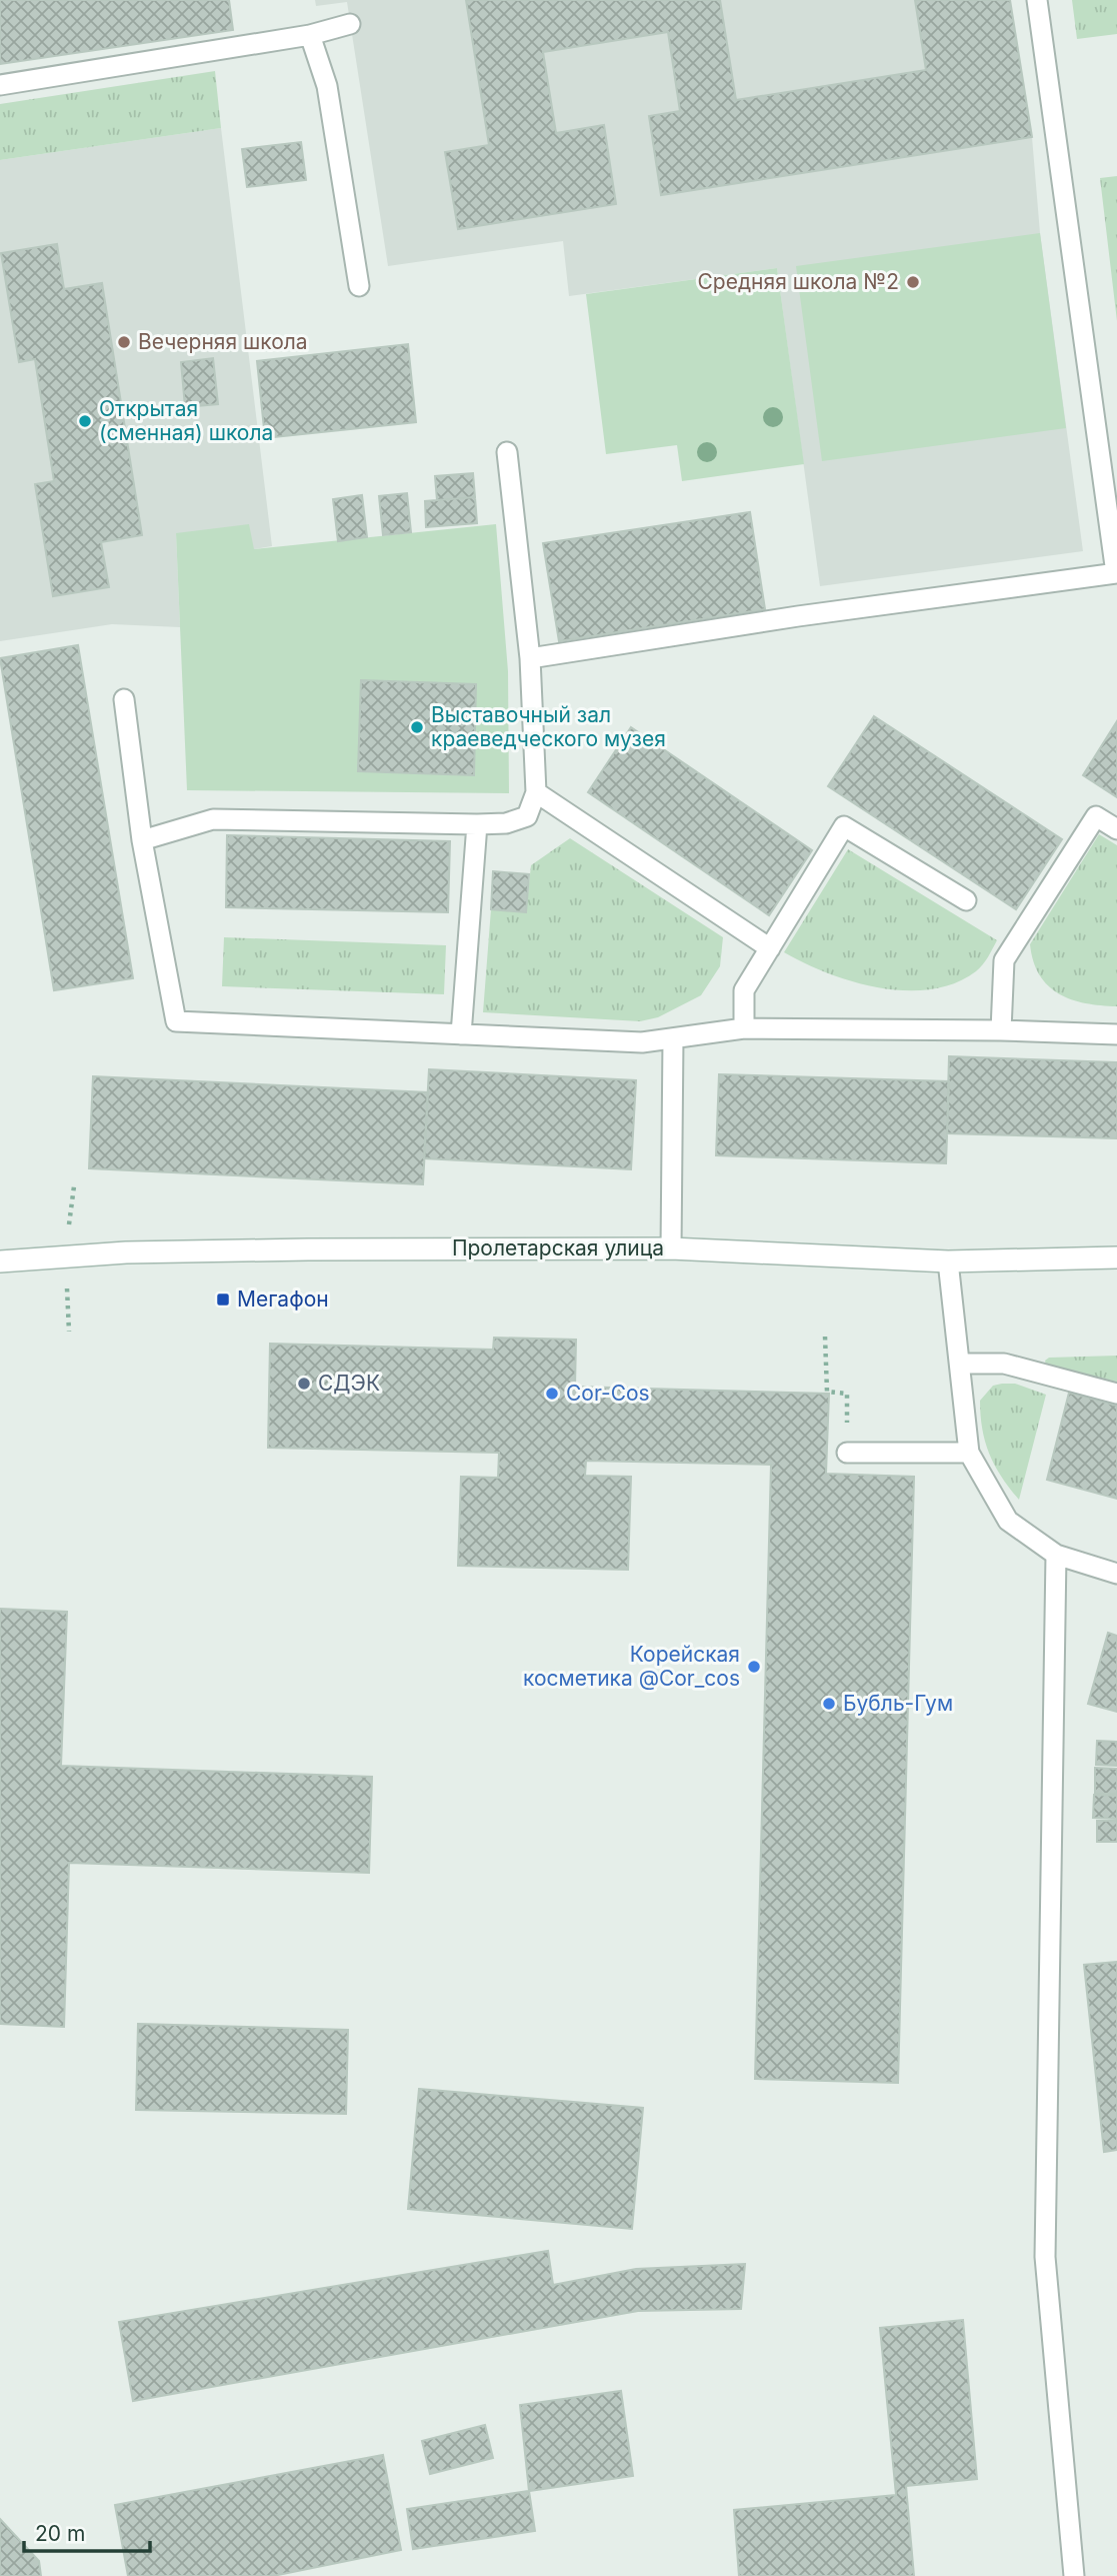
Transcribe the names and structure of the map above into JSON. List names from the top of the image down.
{
  "streets": {
    "street": ["Пролетарская улица"]
  },
  "places": {
    "other": [
      "Средняя школа №2",
      "Вечерняя школа",
      "Открытая (сменная) школа",
      "Выставочный зал краеведческого музея",
      "СДЭК",
      "Cor-Cos",
      "Корейская косметика @Cor_cos",
      "Бубль-Гум"
    ],
    "transit": ["Мегафон"]
  },
  "scale_bar": "20 m"
}
